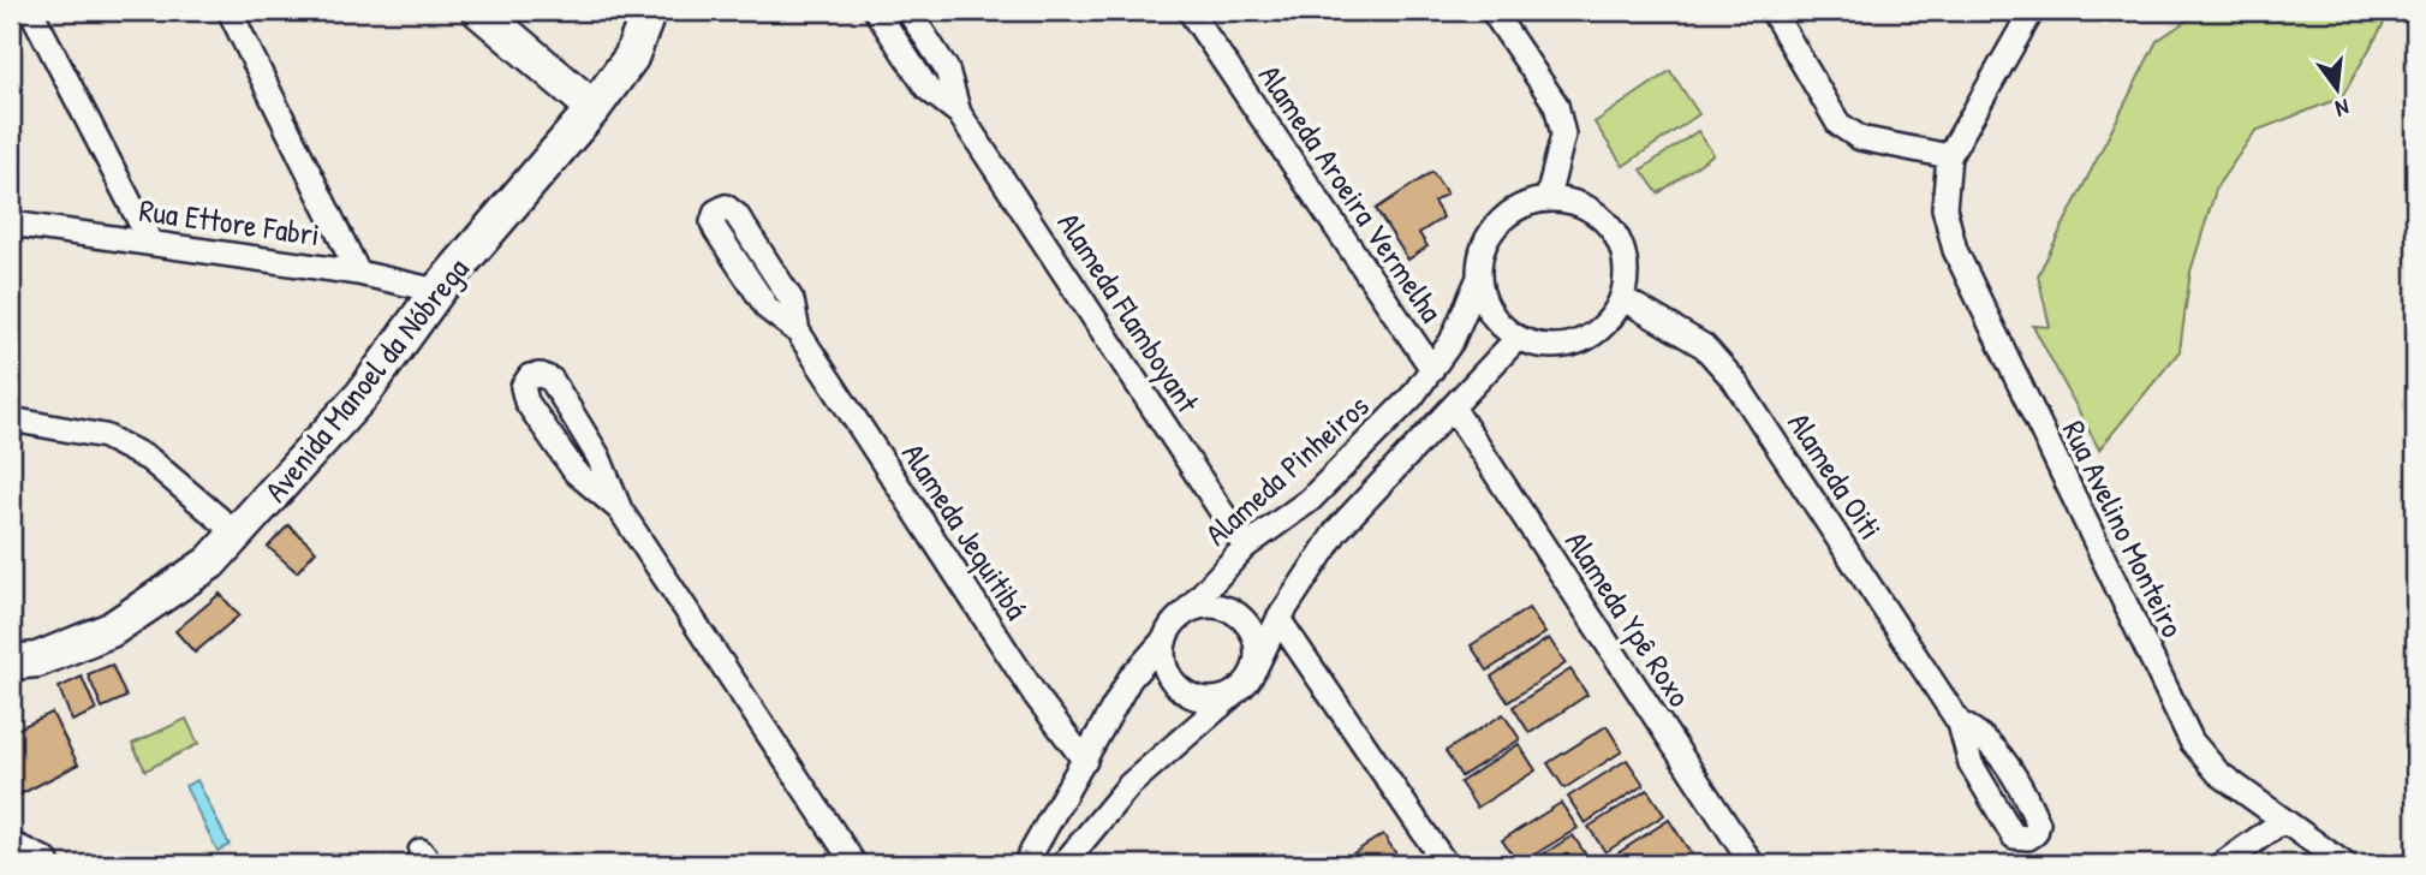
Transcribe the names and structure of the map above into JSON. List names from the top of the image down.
{
  "streets": {
    "main road": ["Avenida Manoel da Nóbrega"],
    "street": [
      "Alameda Aroeira Vermelha",
      "Rua Ettore Fabri",
      "Alameda Flamboyant",
      "Alameda Pinheiros",
      "Alameda Oiti",
      "Rua Avelino Monteiro",
      "Alameda Jequitibá",
      "Alameda Ypê Roxo"
    ]
  },
  "crossings": [
    ["Alameda Aroeira Vermelha", "Alameda Pinheiros"],
    ["Rua Ettore Fabri", "Avenida Manoel da Nóbrega"],
    ["Alameda Flamboyant", "Alameda Pinheiros"],
    ["Alameda Pinheiros", "Alameda Oiti"]
  ],
  "north": "bottom"
}
